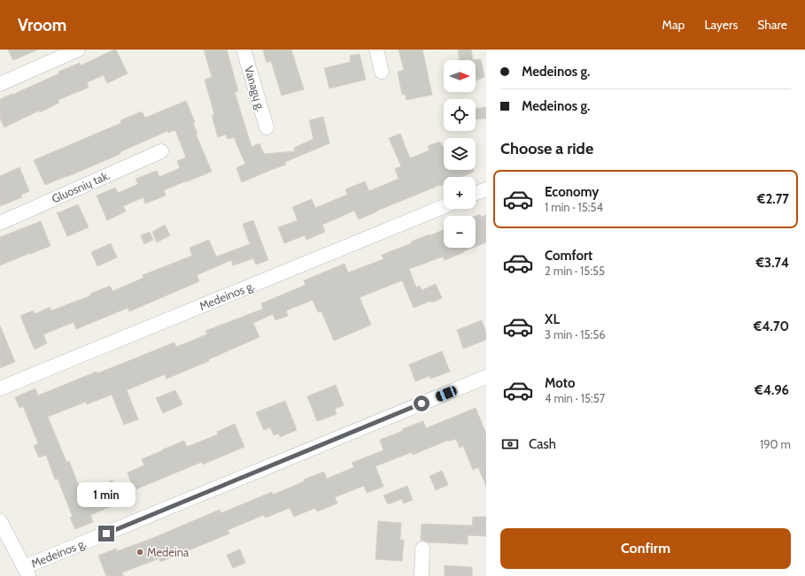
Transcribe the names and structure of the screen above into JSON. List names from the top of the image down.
{
  "streets": {
    "street": ["Vanagų g.", "Gluosnių tak.", "Medeinos g."]
  },
  "places": ["Medeina"],
  "north": "right",
  "page": {
    "header": "Vroom",
    "nav": ["Map", "Layers", "Share"],
    "banner": ["Medeinos g.", "Medeinos g."],
    "map_buttons": ["+", "−"],
    "heading": "Choose a ride",
    "list": [
      {
        "name": "Economy",
        "note": "1 min · 15:54",
        "value": "€2.77"
      },
      {
        "name": "Comfort",
        "note": "2 min · 15:55",
        "value": "€3.74"
      },
      {
        "name": "XL",
        "note": "3 min · 15:56",
        "value": "€4.70"
      },
      {
        "name": "Moto",
        "note": "4 min · 15:57",
        "value": "€4.96"
      }
    ],
    "pay": ["Cash", "190 m"],
    "bubble": "1 min",
    "buttons": "Confirm"
  }
}
